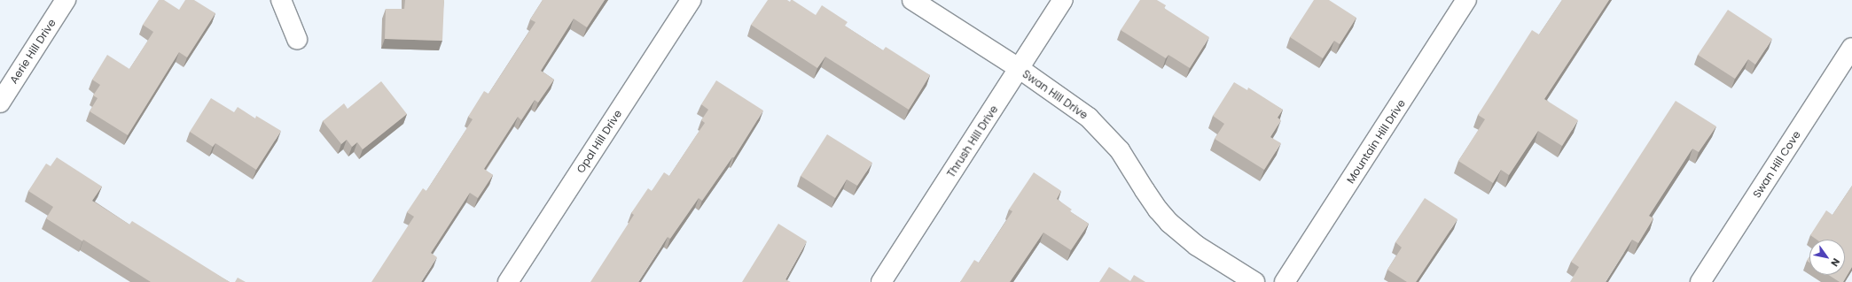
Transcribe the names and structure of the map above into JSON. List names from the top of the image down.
{
  "streets": {
    "street": [
      "Aerie Hill Drive",
      "Swan Hill Drive",
      "Opal Hill Drive",
      "Thrush Hill Drive",
      "Mountain Hill Drive",
      "Swan Hill Cove"
    ]
  },
  "crossings": [
    ["Swan Hill Drive", "Thrush Hill Drive"]
  ],
  "north": "bottom right"
}
